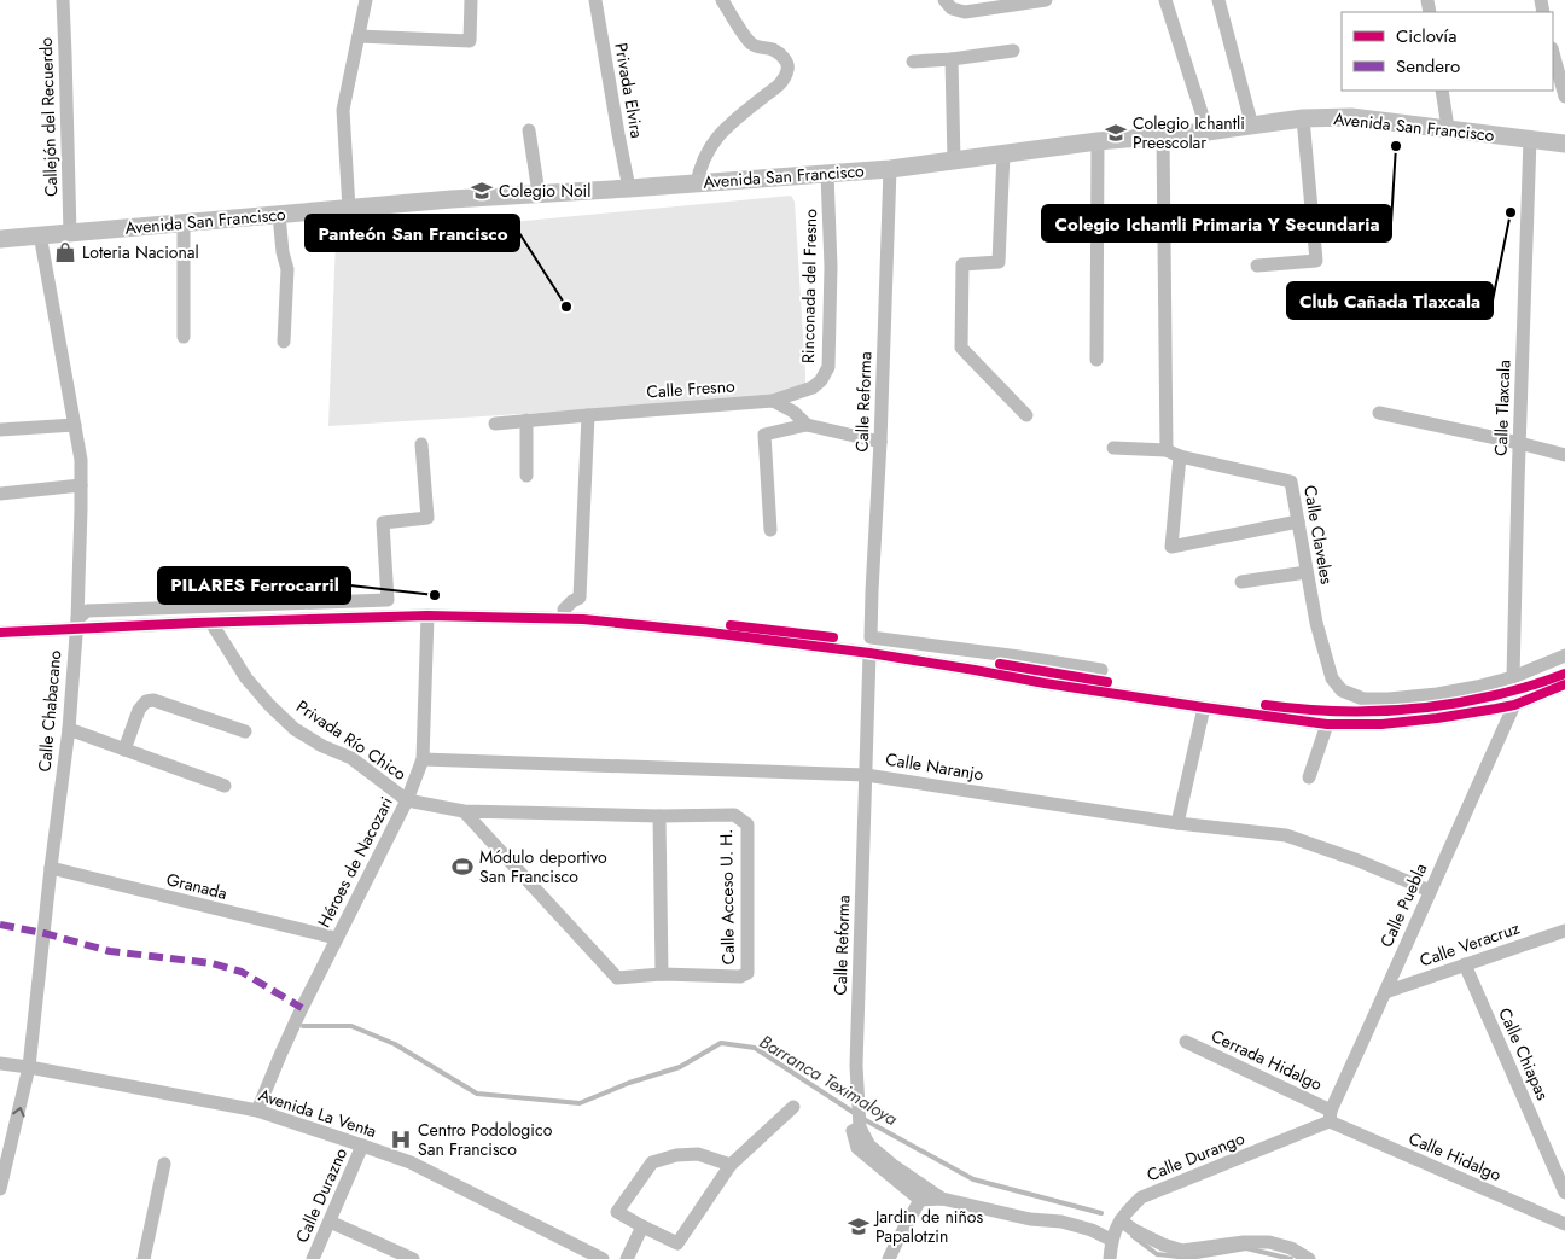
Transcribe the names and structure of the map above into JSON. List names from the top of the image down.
{
  "streets": {
    "street": [
      "Privada Elvira",
      "Callejón del Recuerdo",
      "Avenida San Francisco",
      "Rinconada del Fresno",
      "Calle Fresno",
      "Calle Reforma",
      "Calle Tlaxcala",
      "Calle Claveles",
      "Calle Chabacano",
      "Privada Río Chico",
      "Calle Naranjo",
      "Héroes de Nacozari",
      "Granada",
      "Calle Acceso U. H.",
      "Calle Puebla",
      "Calle Veracruz",
      "Calle Chiapas",
      "Cerrada Hidalgo",
      "Avenida La Venta",
      "Calle Durango",
      "Calle Hidalgo",
      "Calle Durazno"
    ]
  },
  "crossings": [
    ["Privada Elvira", "Avenida San Francisco"],
    ["Callejón del Recuerdo", "Avenida San Francisco"],
    ["Avenida San Francisco", "Rinconada del Fresno"],
    ["Avenida San Francisco", "Calle Reforma"],
    ["Avenida San Francisco", "Calle Tlaxcala"],
    ["Avenida San Francisco", "Calle Chabacano"],
    ["Rinconada del Fresno", "Calle Fresno"],
    ["Calle Reforma", "Calle Naranjo"],
    ["Calle Tlaxcala", "Calle Claveles"],
    ["Calle Chabacano", "Granada"],
    ["Calle Chabacano", "Avenida La Venta"],
    ["Privada Río Chico", "Héroes de Nacozari"],
    ["Privada Río Chico", "Calle Acceso U. H."],
    ["Calle Naranjo", "Héroes de Nacozari"],
    ["Calle Naranjo", "Calle Puebla"],
    ["Héroes de Nacozari", "Granada"],
    ["Héroes de Nacozari", "Calle Acceso U. H."],
    ["Héroes de Nacozari", "Avenida La Venta"],
    ["Calle Puebla", "Calle Veracruz"],
    ["Calle Puebla", "Cerrada Hidalgo"],
    ["Calle Puebla", "Calle Durango"],
    ["Calle Puebla", "Calle Hidalgo"],
    ["Calle Veracruz", "Calle Chiapas"],
    ["Cerrada Hidalgo", "Calle Durango"],
    ["Cerrada Hidalgo", "Calle Hidalgo"],
    ["Avenida La Venta", "Calle Durazno"],
    ["Calle Durango", "Calle Hidalgo"]
  ],
  "water": ["Barranca Teximaloya"],
  "places": {
    "school or university": ["Colegio Ichantli Preescolar", "Colegio Noil", "Jardin de niños Papalotzin"],
    "other": [
      "Colegio Ichantli Primaria Y Secundaria",
      "Club Cañada Tlaxcala",
      "Panteón San Francisco",
      "PILARES Ferrocarril"
    ],
    "shop": ["Loteria Nacional"],
    "sports": ["Módulo deportivo San Francisco"],
    "hospital": ["Centro Podologico San Francisco"]
  },
  "legend": ["Ciclovía", "Sendero"]
}
